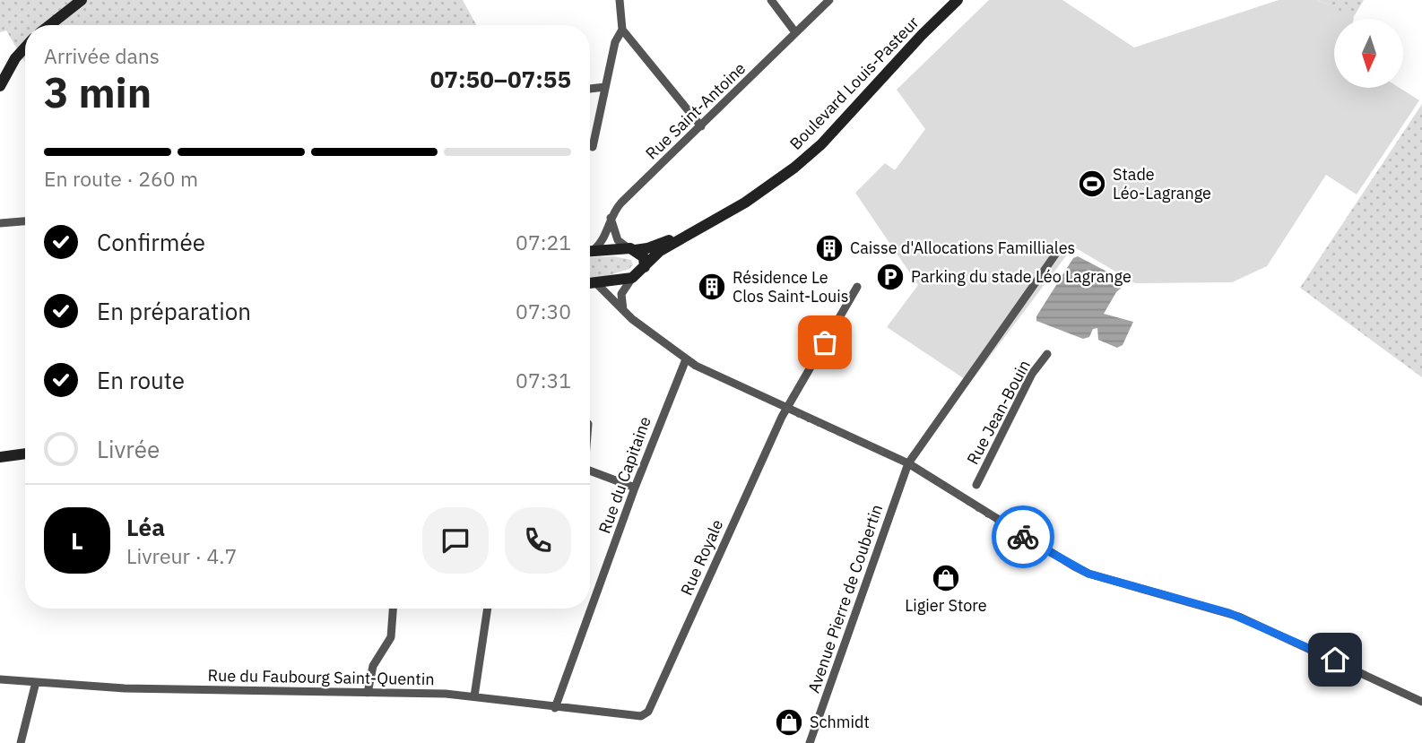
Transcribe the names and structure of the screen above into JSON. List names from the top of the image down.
{
  "streets": {
    "main road": ["Boulevard Louis-Pasteur"],
    "street": [
      "Rue Saint-Antoine",
      "Rue Jean-Bouin",
      "Rue du Capitaine",
      "Rue Royale",
      "Avenue Pierre de Coubertin",
      "Rue du Faubourg Saint-Quentin"
    ]
  },
  "crossings": [
    ["Rue du Capitaine", "Rue du Faubourg Saint-Quentin"],
    ["Rue Royale", "Rue du Faubourg Saint-Quentin"]
  ],
  "places": {
    "sports": ["Stade Léo-Lagrange"],
    "building": ["Caisse d'Allocations Familliales", "Résidence Le Clos Saint-Louis"],
    "parking": ["Parking du stade Léo Lagrange"],
    "shop": ["Ligier Store", "Schmidt"]
  },
  "north": "bottom",
  "page": {
    "heading": ["3 min", "Arrivée dans", "07:50–07:55"],
    "panel": ["Léa", "Livreur · 4.7"],
    "bar": "En route · 260 m",
    "list": [
      ["Confirmée", "07:21"],
      ["En préparation", "07:30"],
      ["En route", "07:31"],
      "Livrée"
    ],
    "round": "L"
  }
}
